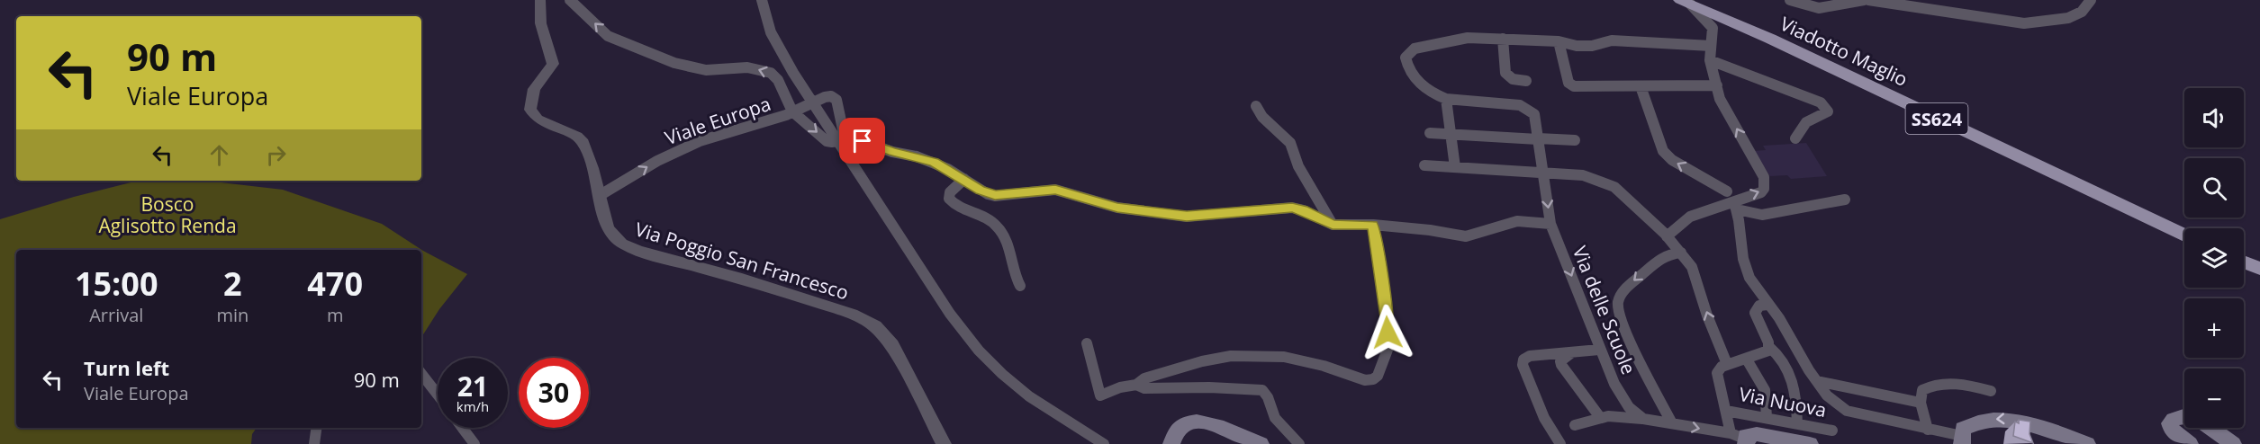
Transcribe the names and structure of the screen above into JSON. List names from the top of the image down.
{
  "streets": {
    "main road": ["Viadotto Maglio", "SS624"],
    "street": [
      "Viale Europa",
      "Via Poggio San Francesco",
      "Via delle Scuole",
      "Via Nuova"
    ]
  },
  "crossings": [
    ["Viale Europa", "Via Poggio San Francesco"]
  ],
  "one_way": ["Viale Europa", "Via delle Scuole"],
  "parks": ["Bosco Aglisotto Renda"],
  "page": {
    "turn": ["90 m", "Viale Europa"],
    "map_buttons": ["+", "−"],
    "eta": [
      "15:00",
      "Arrival",
      "2",
      "min",
      "470",
      "m"
    ],
    "list": [
      {
        "name": "Turn left",
        "note": "Viale Europa",
        "value": "90 m"
      }
    ],
    "speed": "21 km/h",
    "limit": "30"
  }
}
